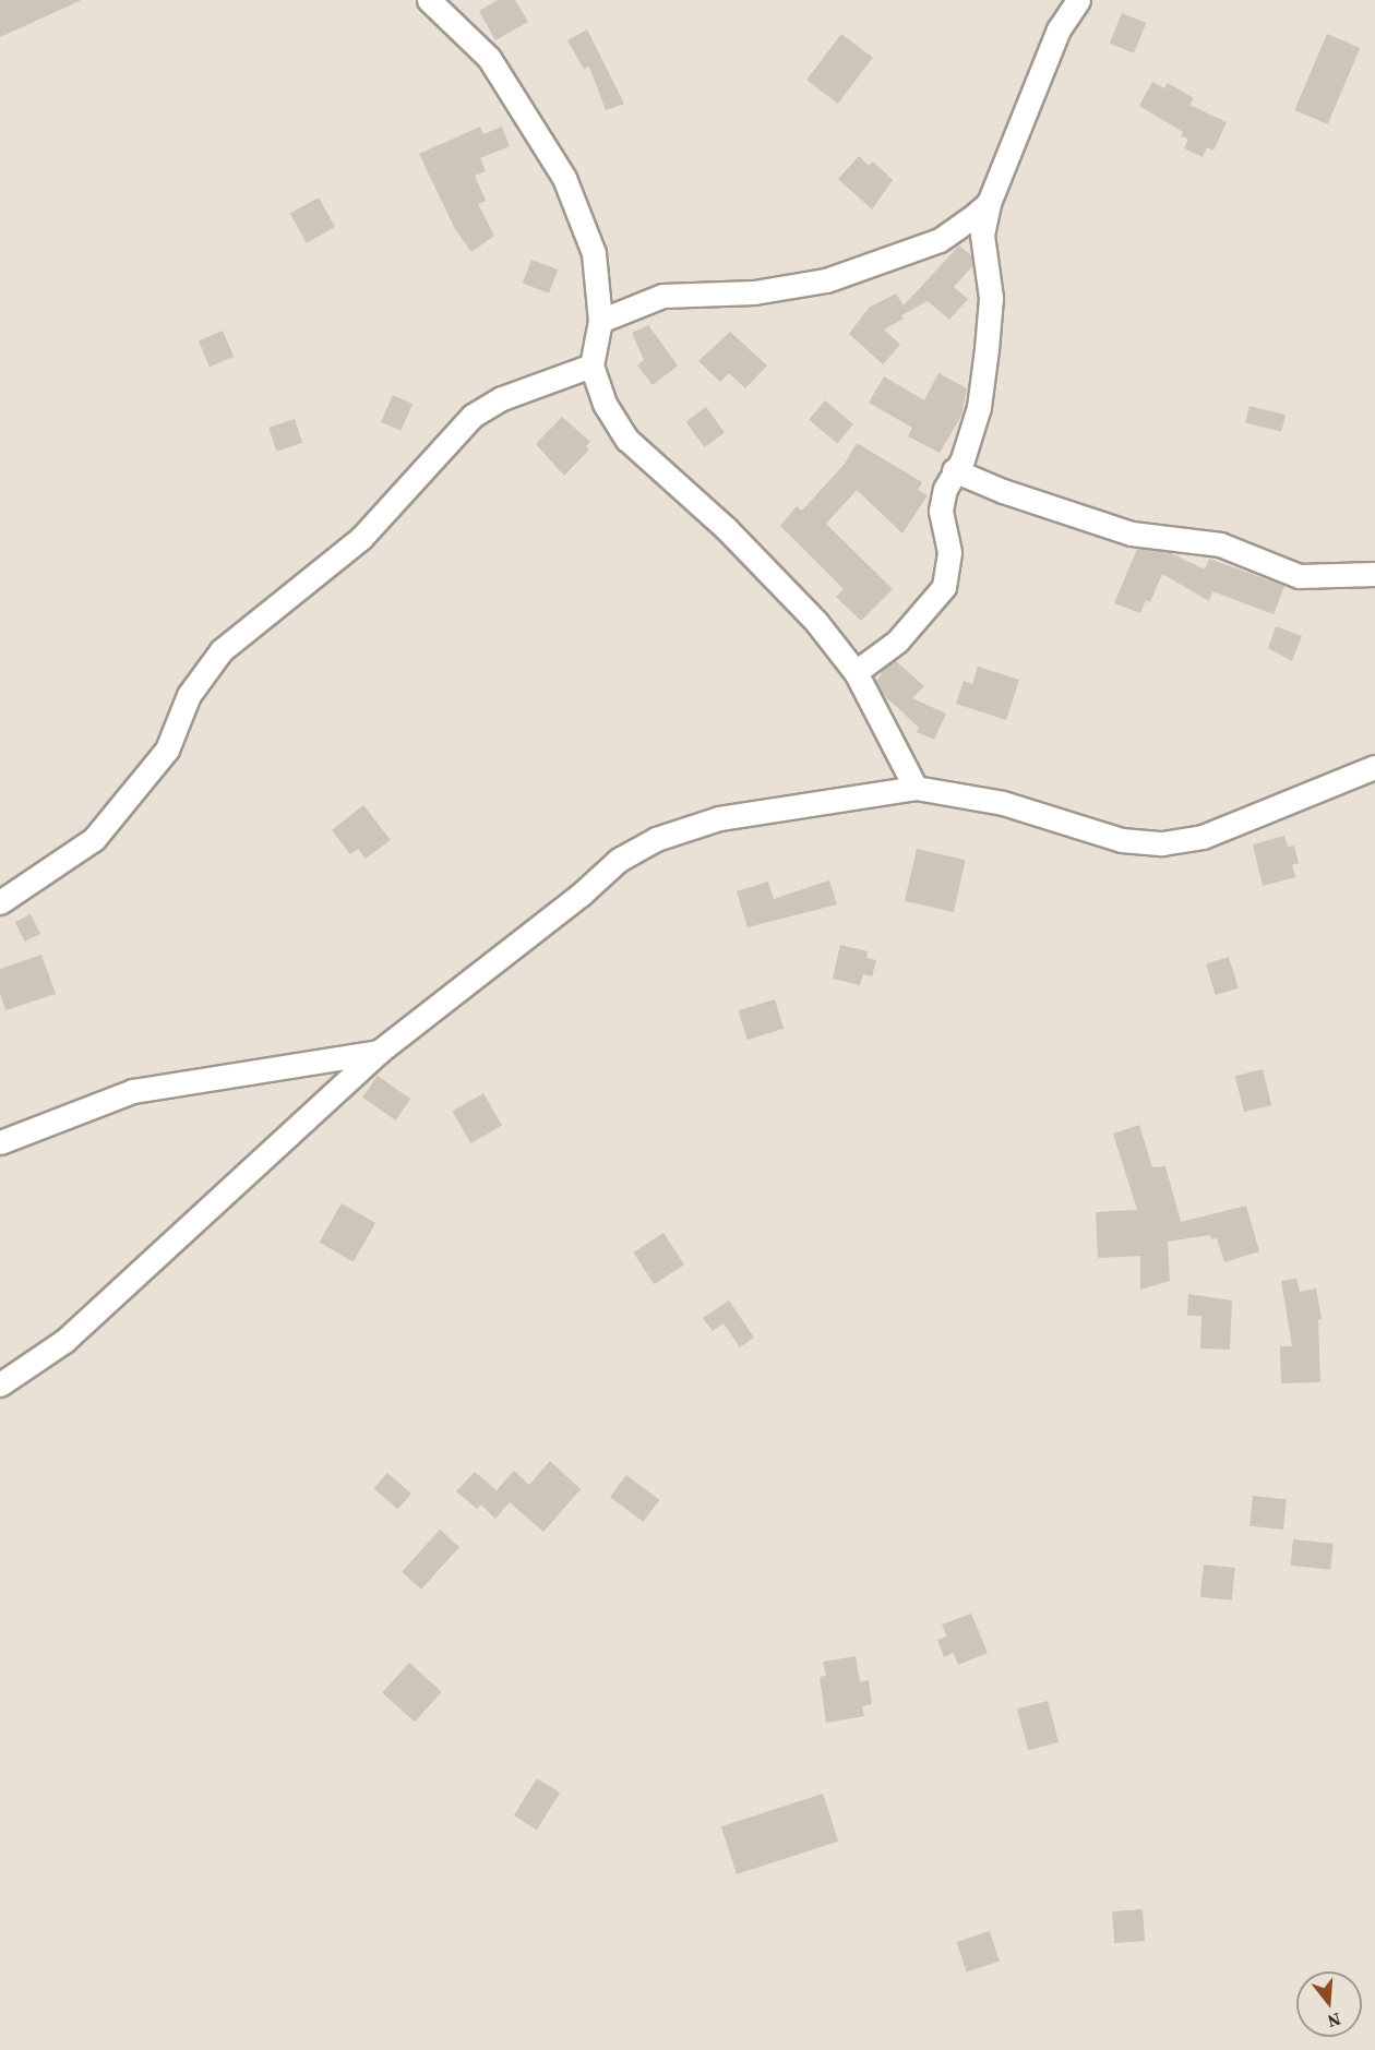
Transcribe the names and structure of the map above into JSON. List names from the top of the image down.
{
  "north": "bottom"
}
